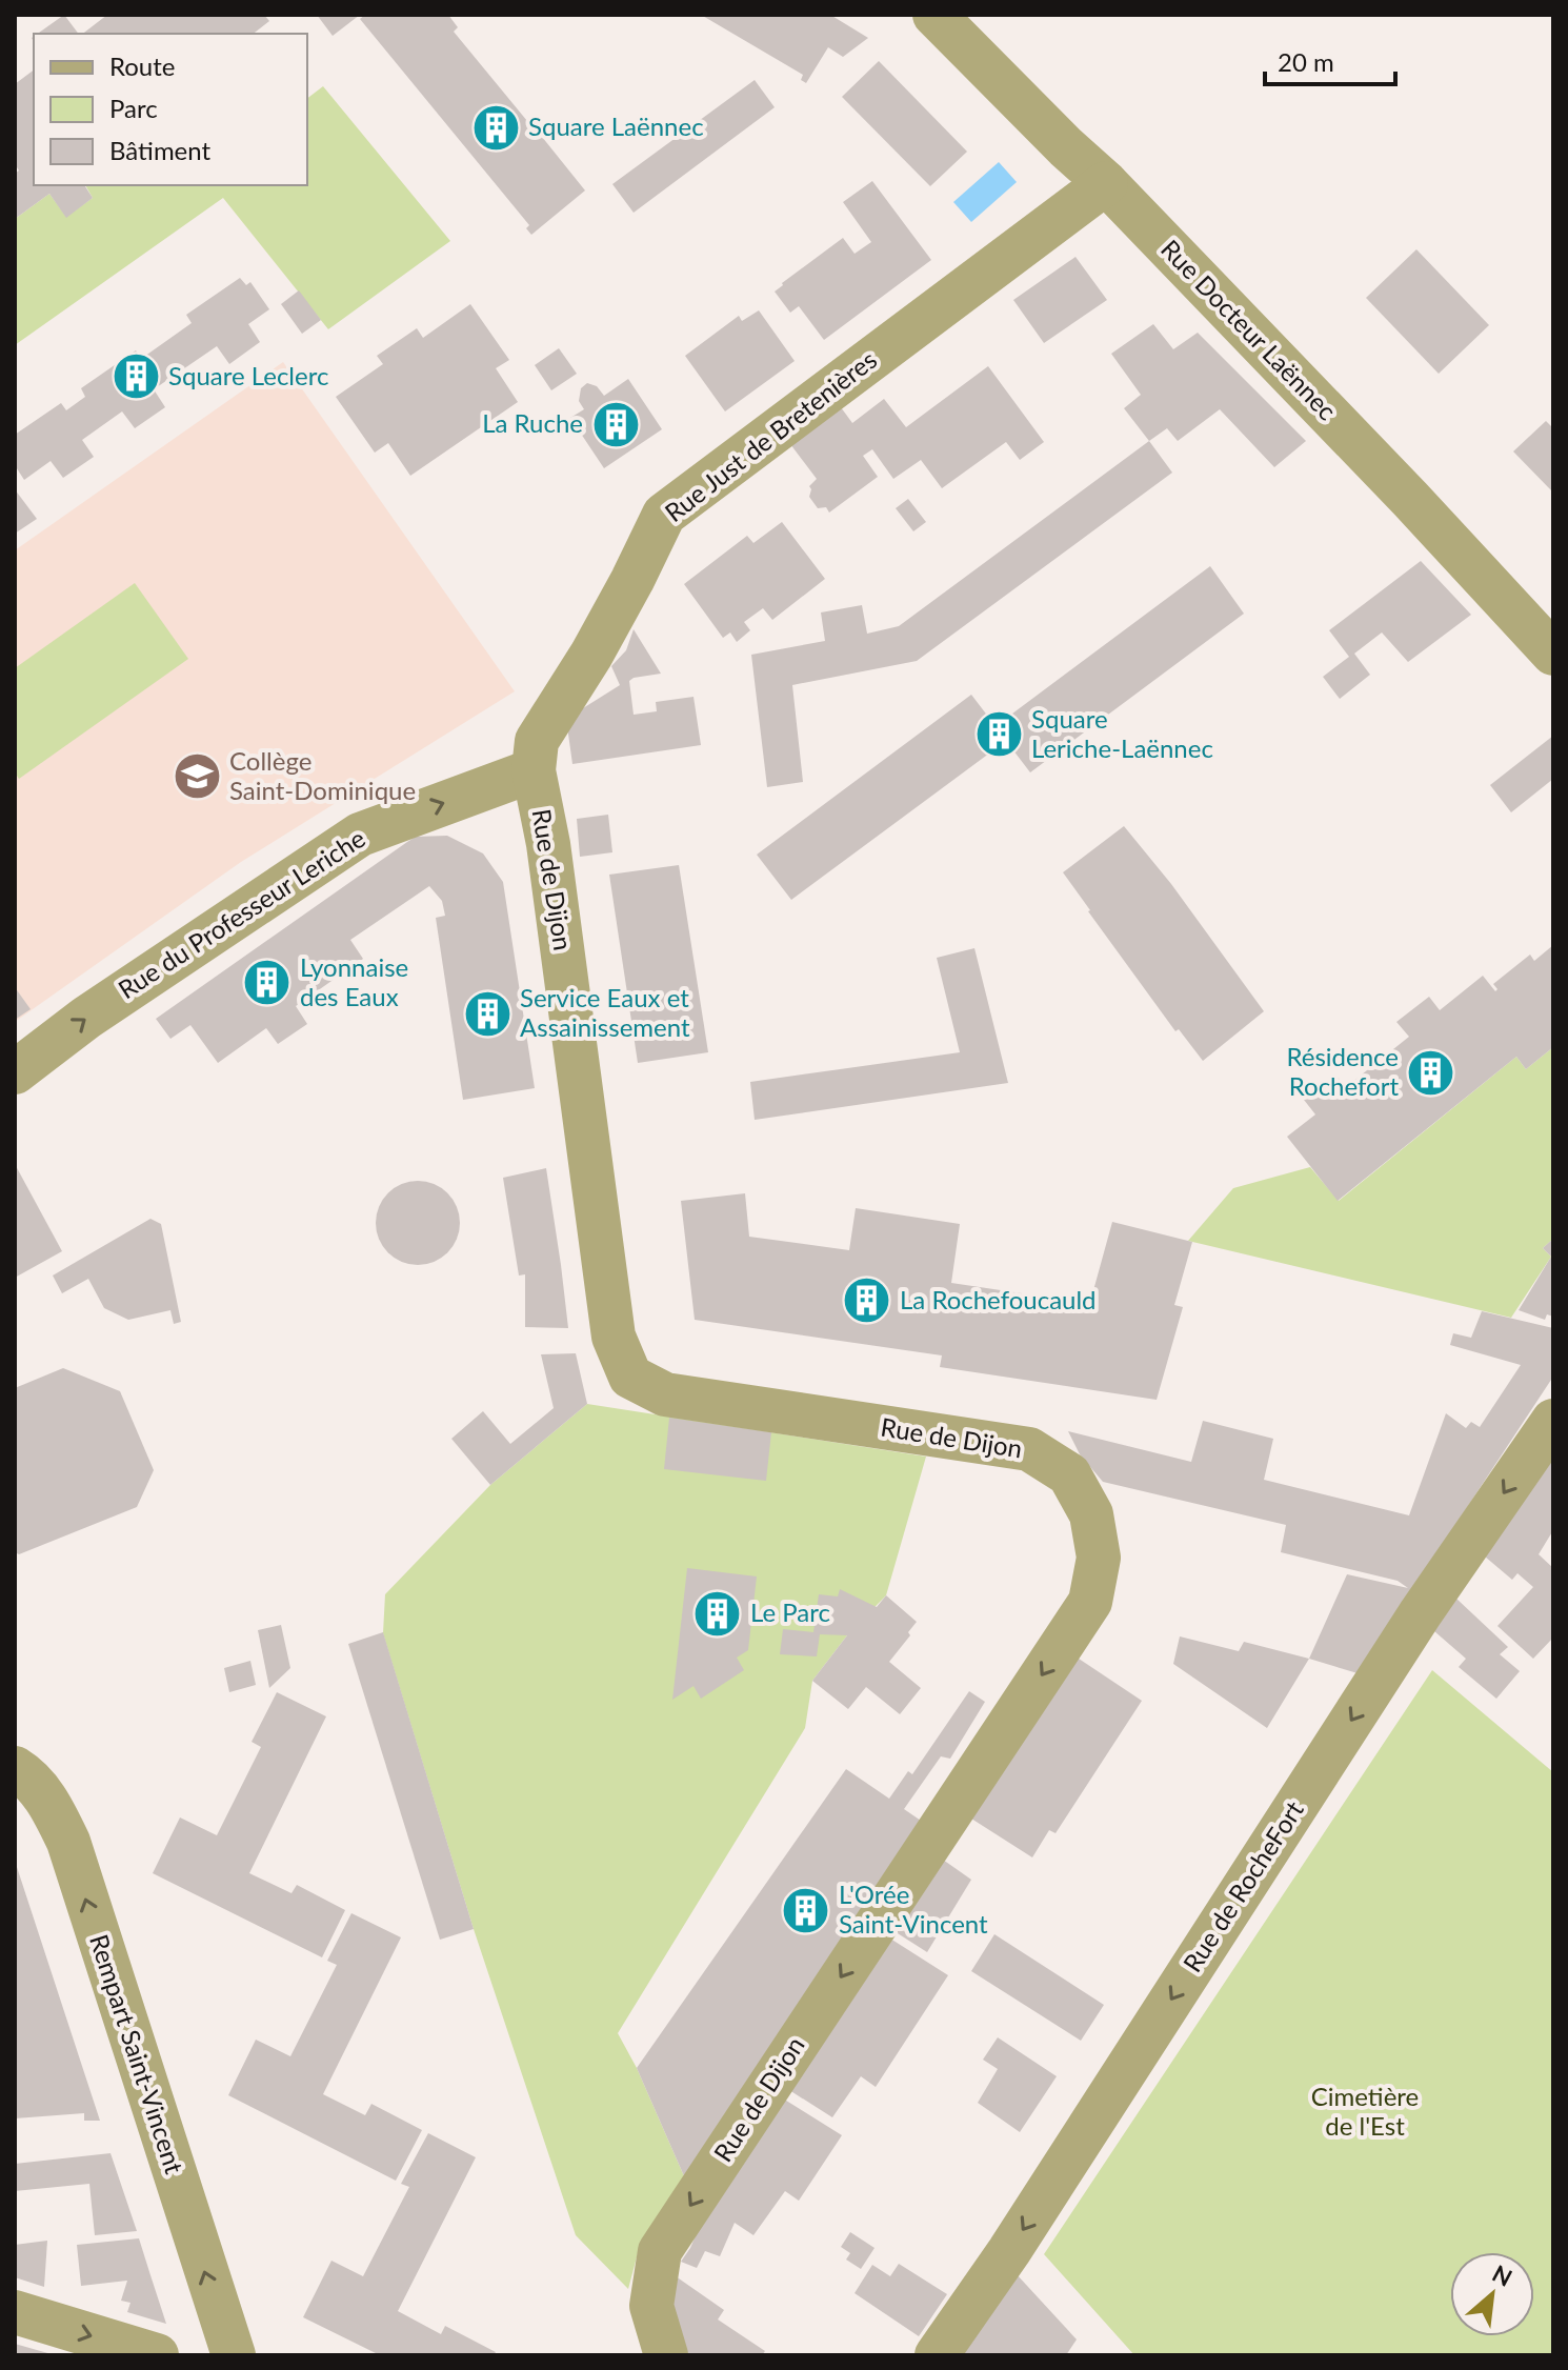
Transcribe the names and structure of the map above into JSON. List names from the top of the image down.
{
  "streets": {
    "street": [
      "Rue Docteur Laënnec",
      "Rue Just de Bretenières",
      "Rue de Dijon",
      "Rue du Professeur Leriche",
      "Rue de RocheFort",
      "Rempart Saint-Vincent"
    ]
  },
  "crossings": [
    ["Rue Docteur Laënnec", "Rue Just de Bretenières"],
    ["Rue Just de Bretenières", "Rue de Dijon"],
    ["Rue Just de Bretenières", "Rue du Professeur Leriche"],
    ["Rue de Dijon", "Rue du Professeur Leriche"]
  ],
  "one_way": ["Rue du Professeur Leriche", "Rue de RocheFort", "Rempart Saint-Vincent"],
  "parks": ["Cimetière de l'Est"],
  "places": {
    "building": [
      "Square Laënnec",
      "Square Leclerc",
      "La Ruche",
      "Square Leriche-Laënnec",
      "Lyonnaise des Eaux",
      "Service Eaux et Assainissement",
      "Résidence Rochefort",
      "La Rochefoucauld",
      "Le Parc",
      "L'Orée Saint-Vincent"
    ],
    "school or university": ["Collège Saint-Dominique"]
  },
  "legend": ["Route", "Parc", "Bâtiment"],
  "scale_bar": "20 m",
  "north": "top right"
}
